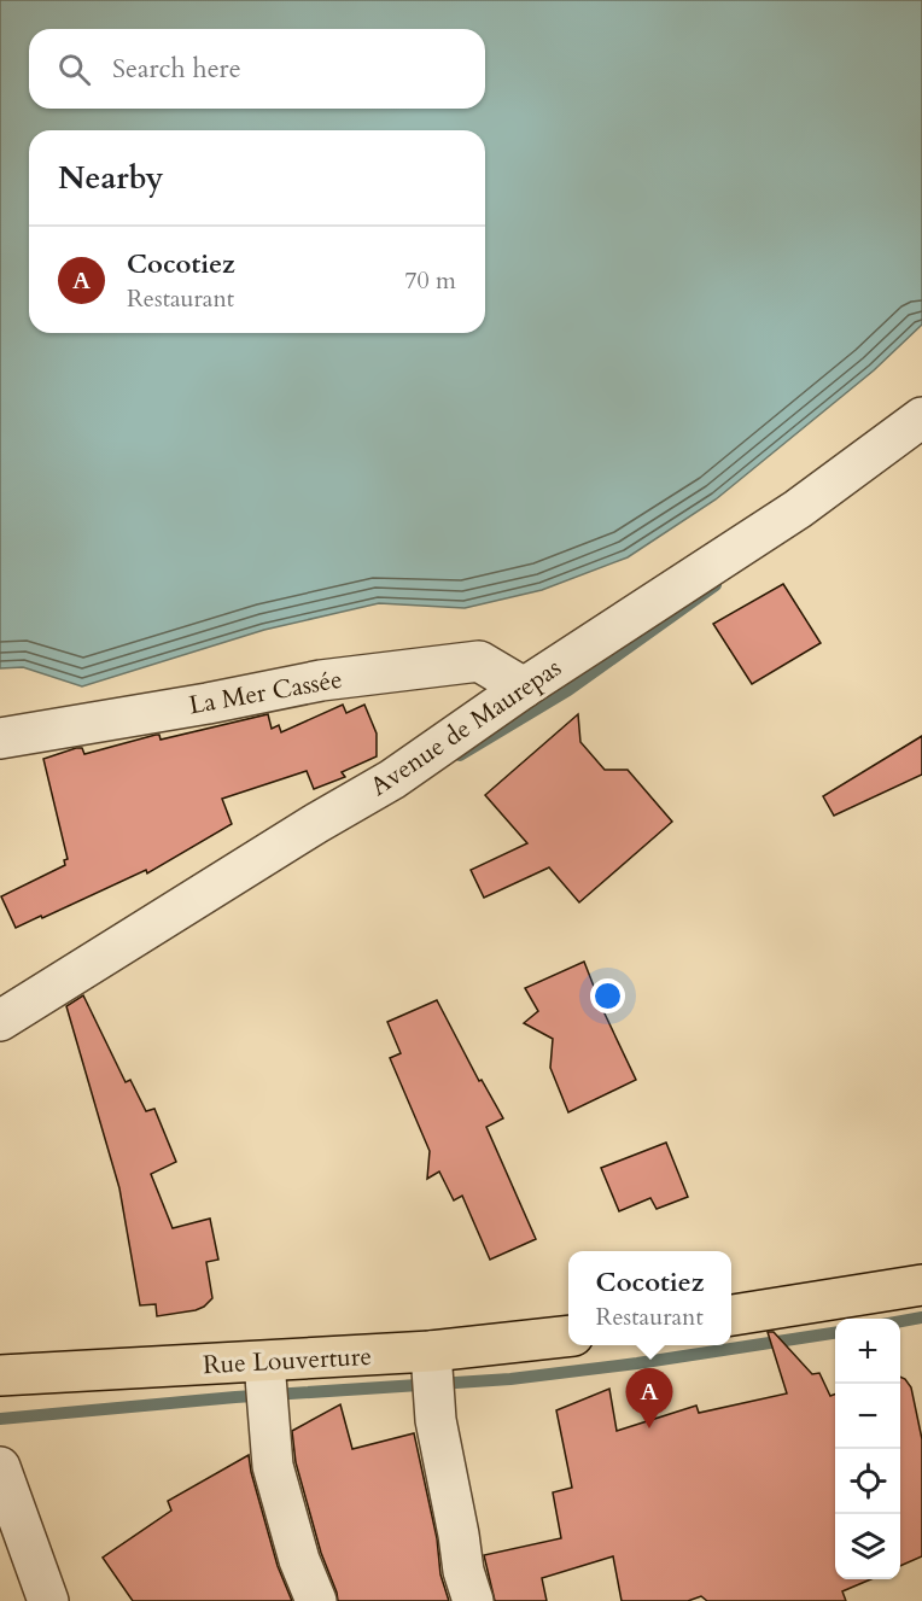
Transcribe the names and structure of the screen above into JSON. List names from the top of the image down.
{
  "streets": {
    "main road": ["Rue Louverture"],
    "street": ["La Mer Cassée", "Avenue de Maurepas"]
  },
  "crossings": [
    ["La Mer Cassée", "Avenue de Maurepas"]
  ],
  "page": {
    "search": "Search here",
    "heading": "Nearby",
    "list": [
      {
        "mark": "A",
        "name": "Cocotiez",
        "note": "Restaurant",
        "value": "70 m"
      }
    ],
    "popup": ["Cocotiez", "Restaurant"],
    "map_buttons": ["+", "−"],
    "pins": "A"
  }
}
